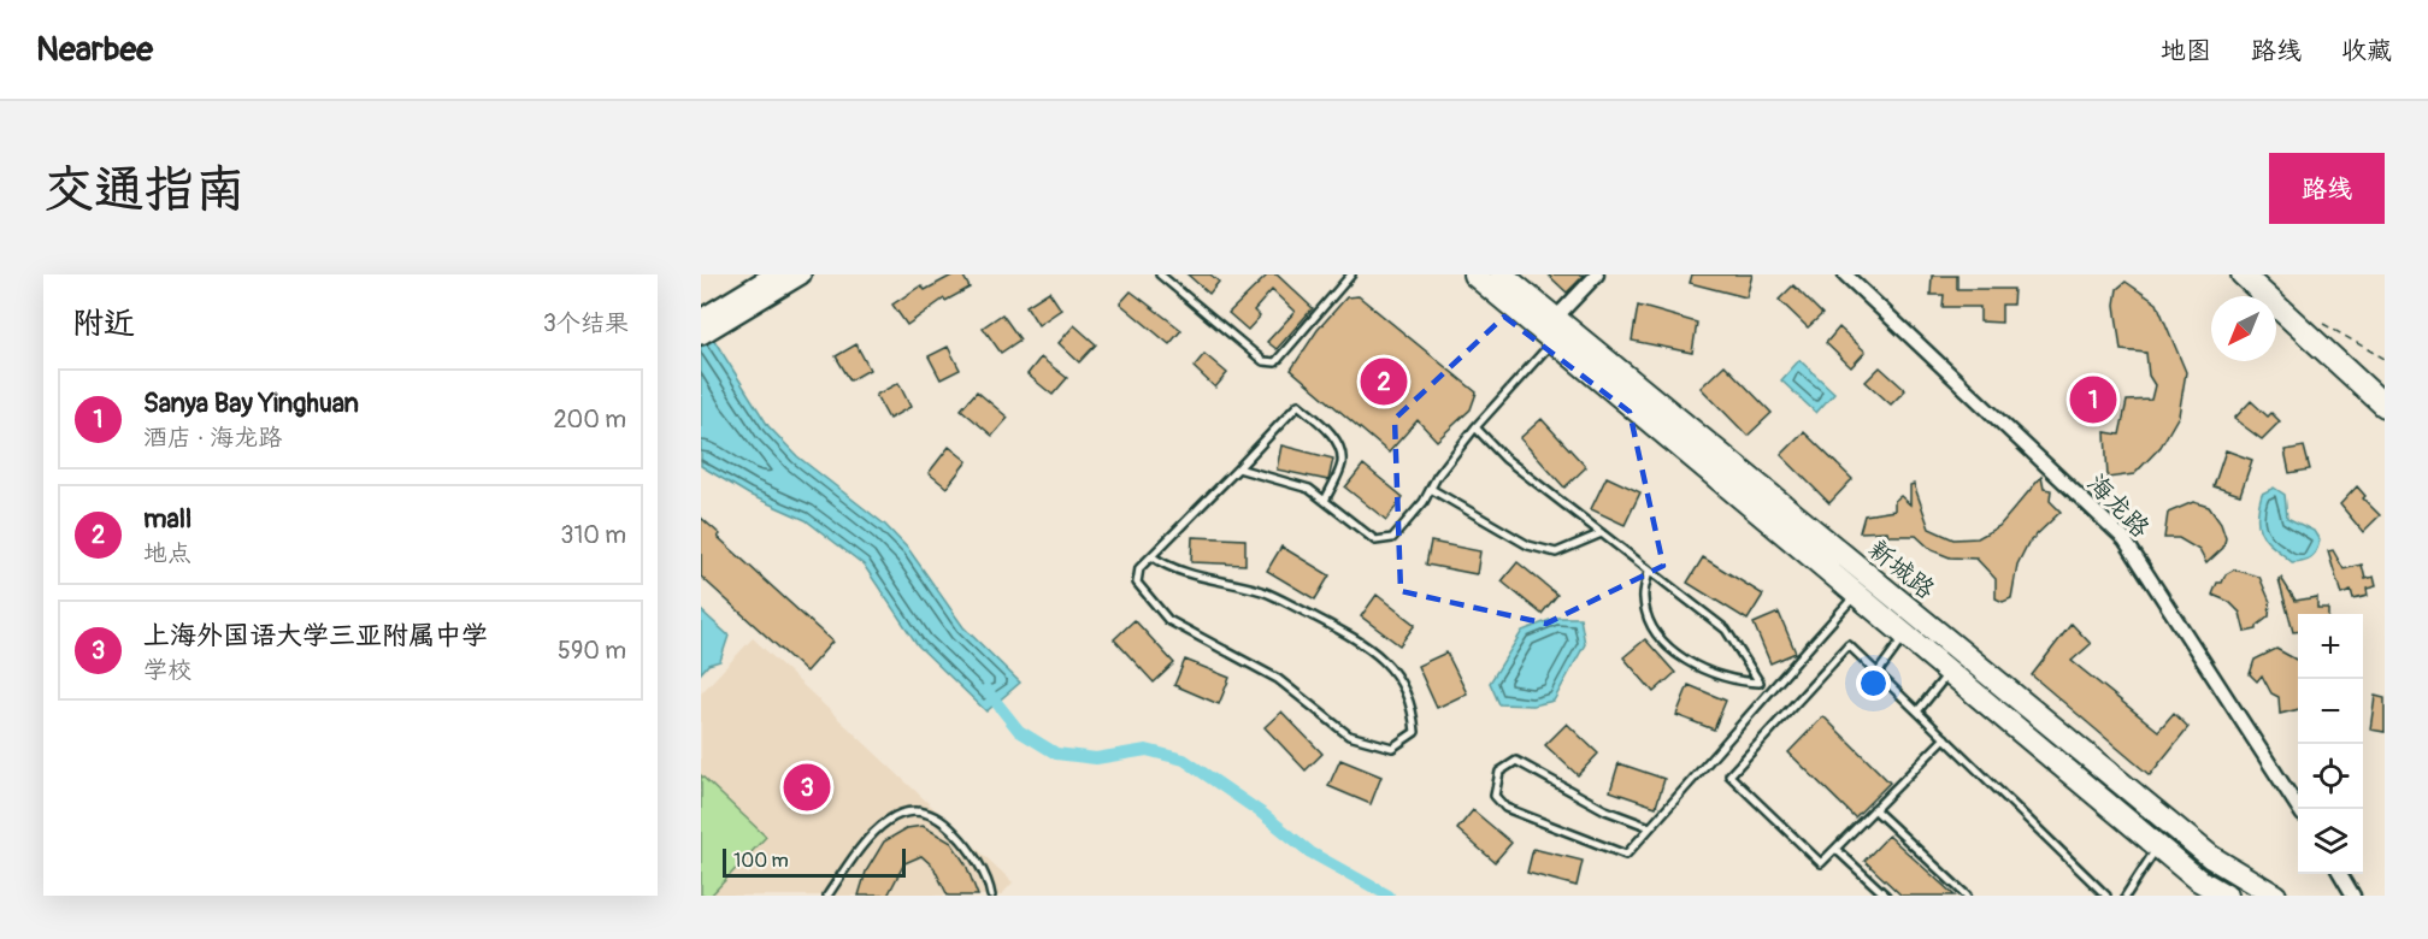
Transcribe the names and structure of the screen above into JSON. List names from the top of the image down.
{
  "streets": {
    "main road": ["新城路"],
    "street": ["海龙路"]
  },
  "scale_bar": "100 m",
  "north": "bottom left",
  "page": {
    "header": "Nearbee",
    "nav": ["地图", "路线", "收藏"],
    "buttons": "路线",
    "title": "交通指南",
    "heading": ["附近", "3个结果"],
    "pins": ["2", "1", "3"],
    "list": [
      {
        "mark": "1",
        "name": "Sanya Bay Yinghuan",
        "note": "酒店 · 海龙路",
        "value": "200 m"
      },
      {
        "mark": "2",
        "name": "mall",
        "note": "地点",
        "value": "310 m"
      },
      {
        "mark": "3",
        "name": "上海外国语大学三亚附属中学",
        "note": "学校",
        "value": "590 m"
      }
    ],
    "map_buttons": ["+", "−"],
    "scale": "100 m"
  }
}
